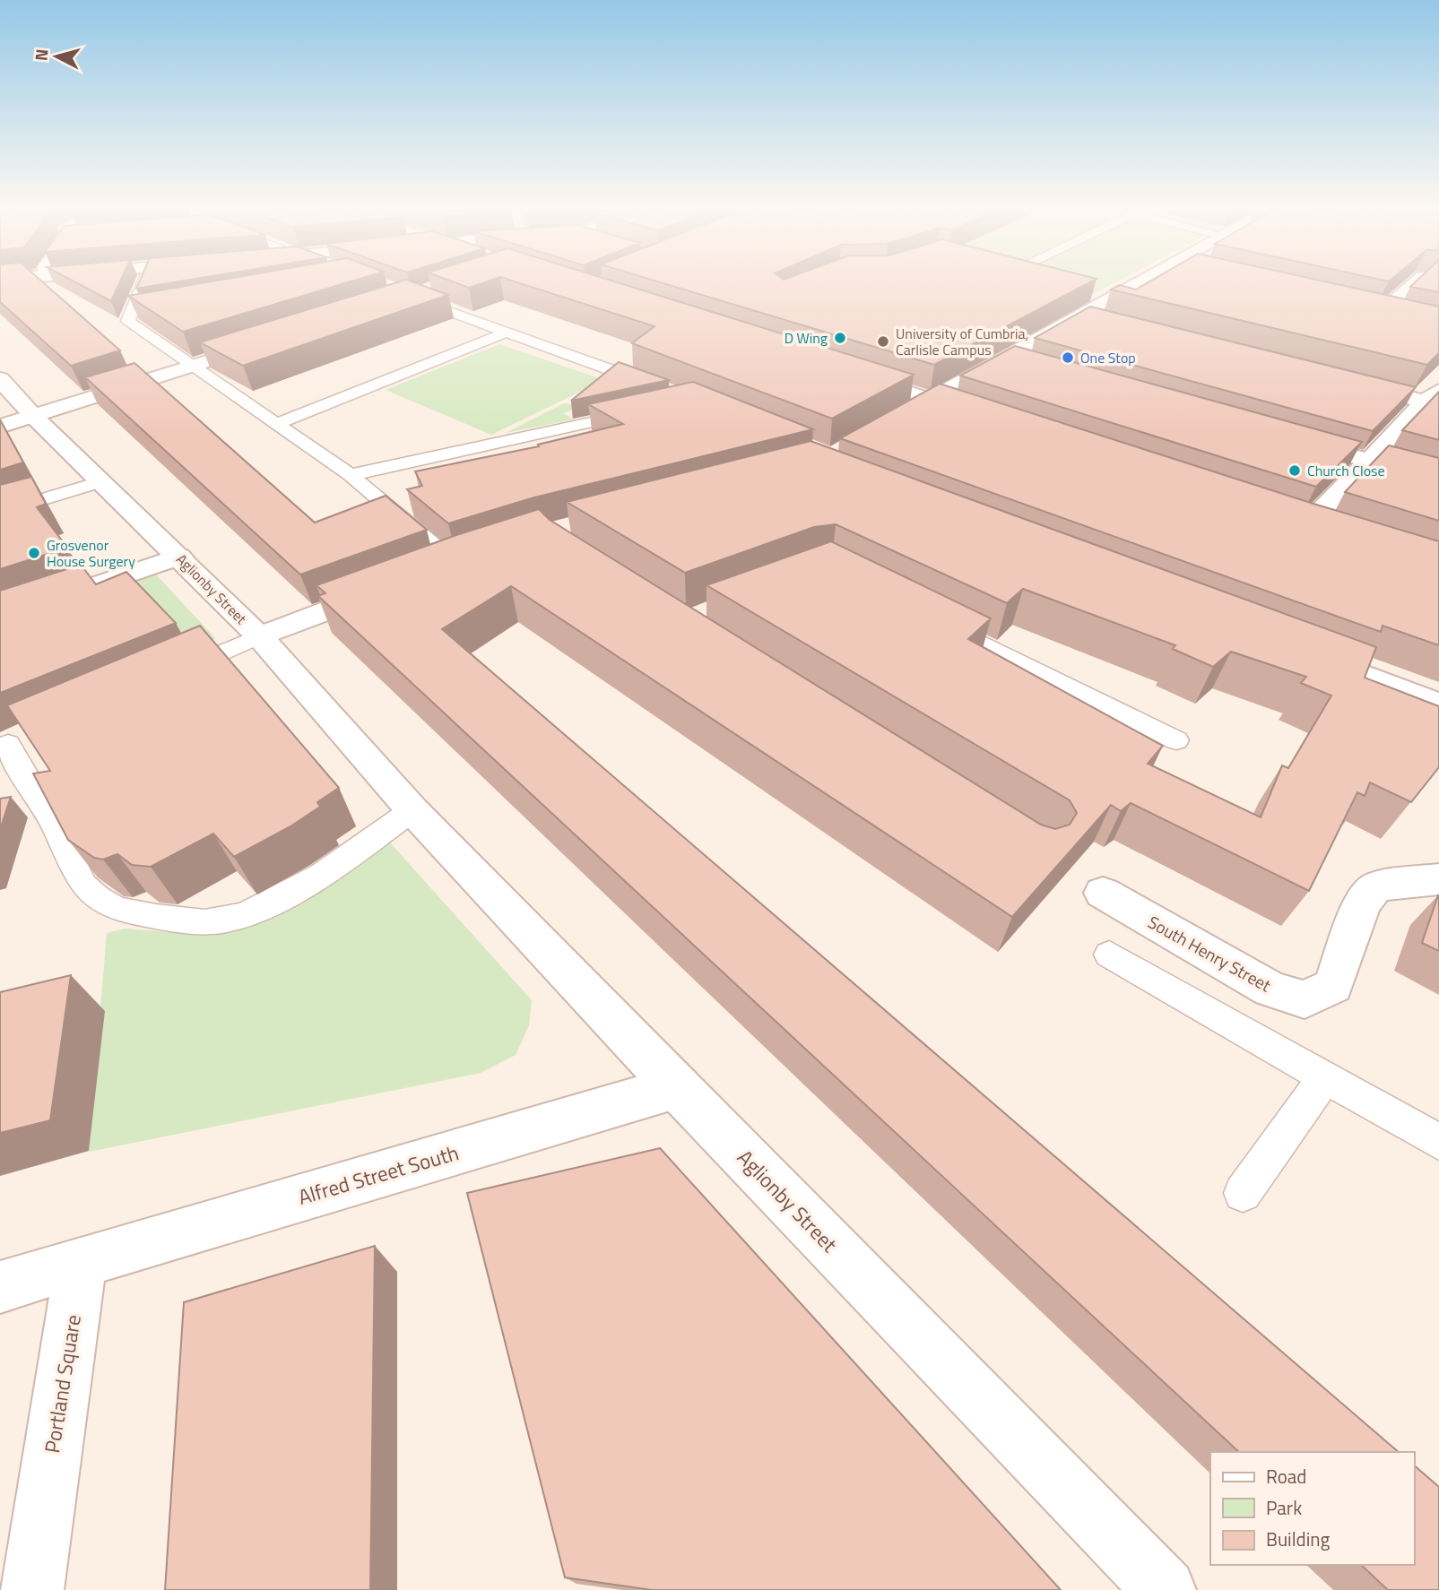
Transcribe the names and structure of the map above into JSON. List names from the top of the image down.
{
  "streets": {
    "street": [
      "Aglionby Street",
      "South Henry Street",
      "Alfred Street South",
      "Portland Square"
    ]
  },
  "crossings": [
    ["Aglionby Street", "Alfred Street South"],
    ["Alfred Street South", "Portland Square"]
  ],
  "places": [
    "D Wing",
    "University of Cumbria, Carlisle Campus",
    "One Stop",
    "Church Close",
    "Grosvenor House Surgery"
  ],
  "legend": ["Road", "Park", "Building"],
  "north": "left"
}
